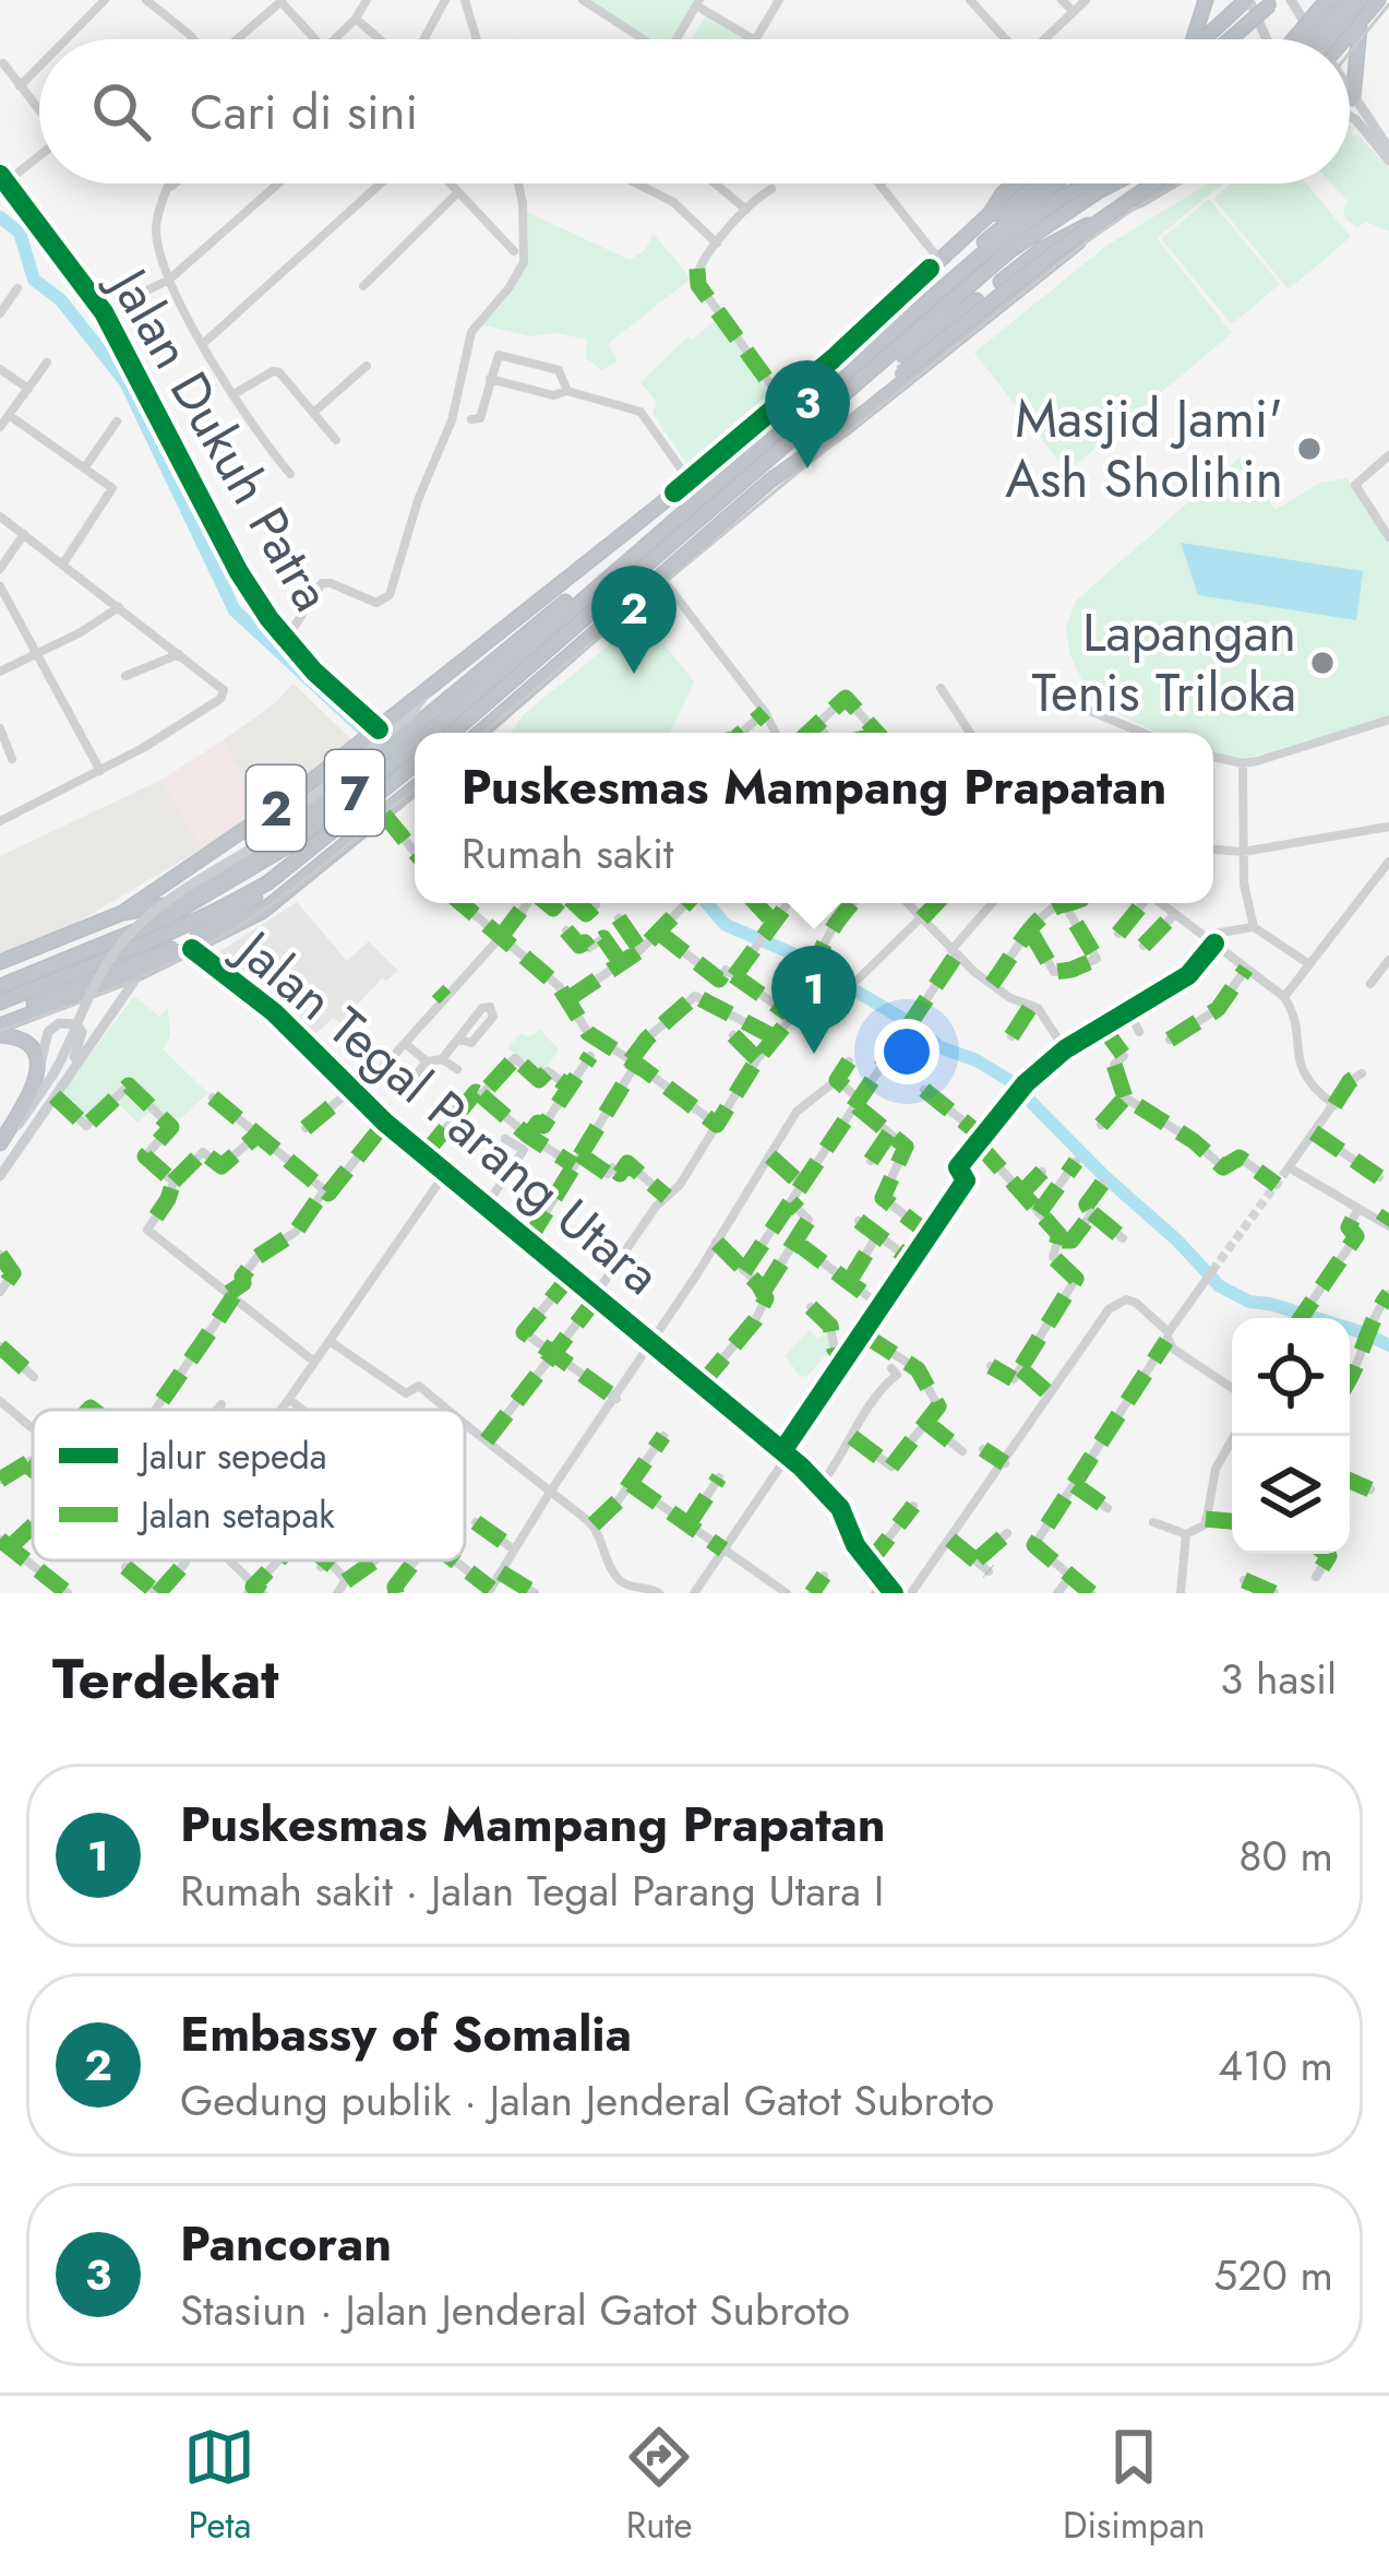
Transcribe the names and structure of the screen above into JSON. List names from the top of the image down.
{
  "streets": {
    "highway": ["7", "2"],
    "street": ["Jalan Dukuh Patra", "Jalan Tegal Parang Utara"]
  },
  "crossings": [
    ["Jalan Dukuh Patra", "2"],
    ["2", "Jalan Tegal Parang Utara"]
  ],
  "places": ["Masjid Jami' Ash Sholihin", "Lapangan Tenis Triloka"],
  "legend": ["Jalur sepeda", "Jalan setapak"],
  "page": {
    "search": "Cari di sini",
    "pins": ["3", "2", "1"],
    "popup": ["Puskesmas Mampang Prapatan", "Rumah sakit"],
    "heading": ["Terdekat", "3 hasil"],
    "list": [
      {
        "mark": "1",
        "name": "Puskesmas Mampang Prapatan",
        "note": "Rumah sakit · Jalan Tegal Parang Utara I",
        "value": "80 m"
      },
      {
        "mark": "2",
        "name": "Embassy of Somalia",
        "note": "Gedung publik · Jalan Jenderal Gatot Subroto",
        "value": "410 m"
      },
      {
        "mark": "3",
        "name": "Pancoran",
        "note": "Stasiun · Jalan Jenderal Gatot Subroto",
        "value": "520 m"
      }
    ],
    "nav": ["Peta", "Rute", "Disimpan"]
  }
}
